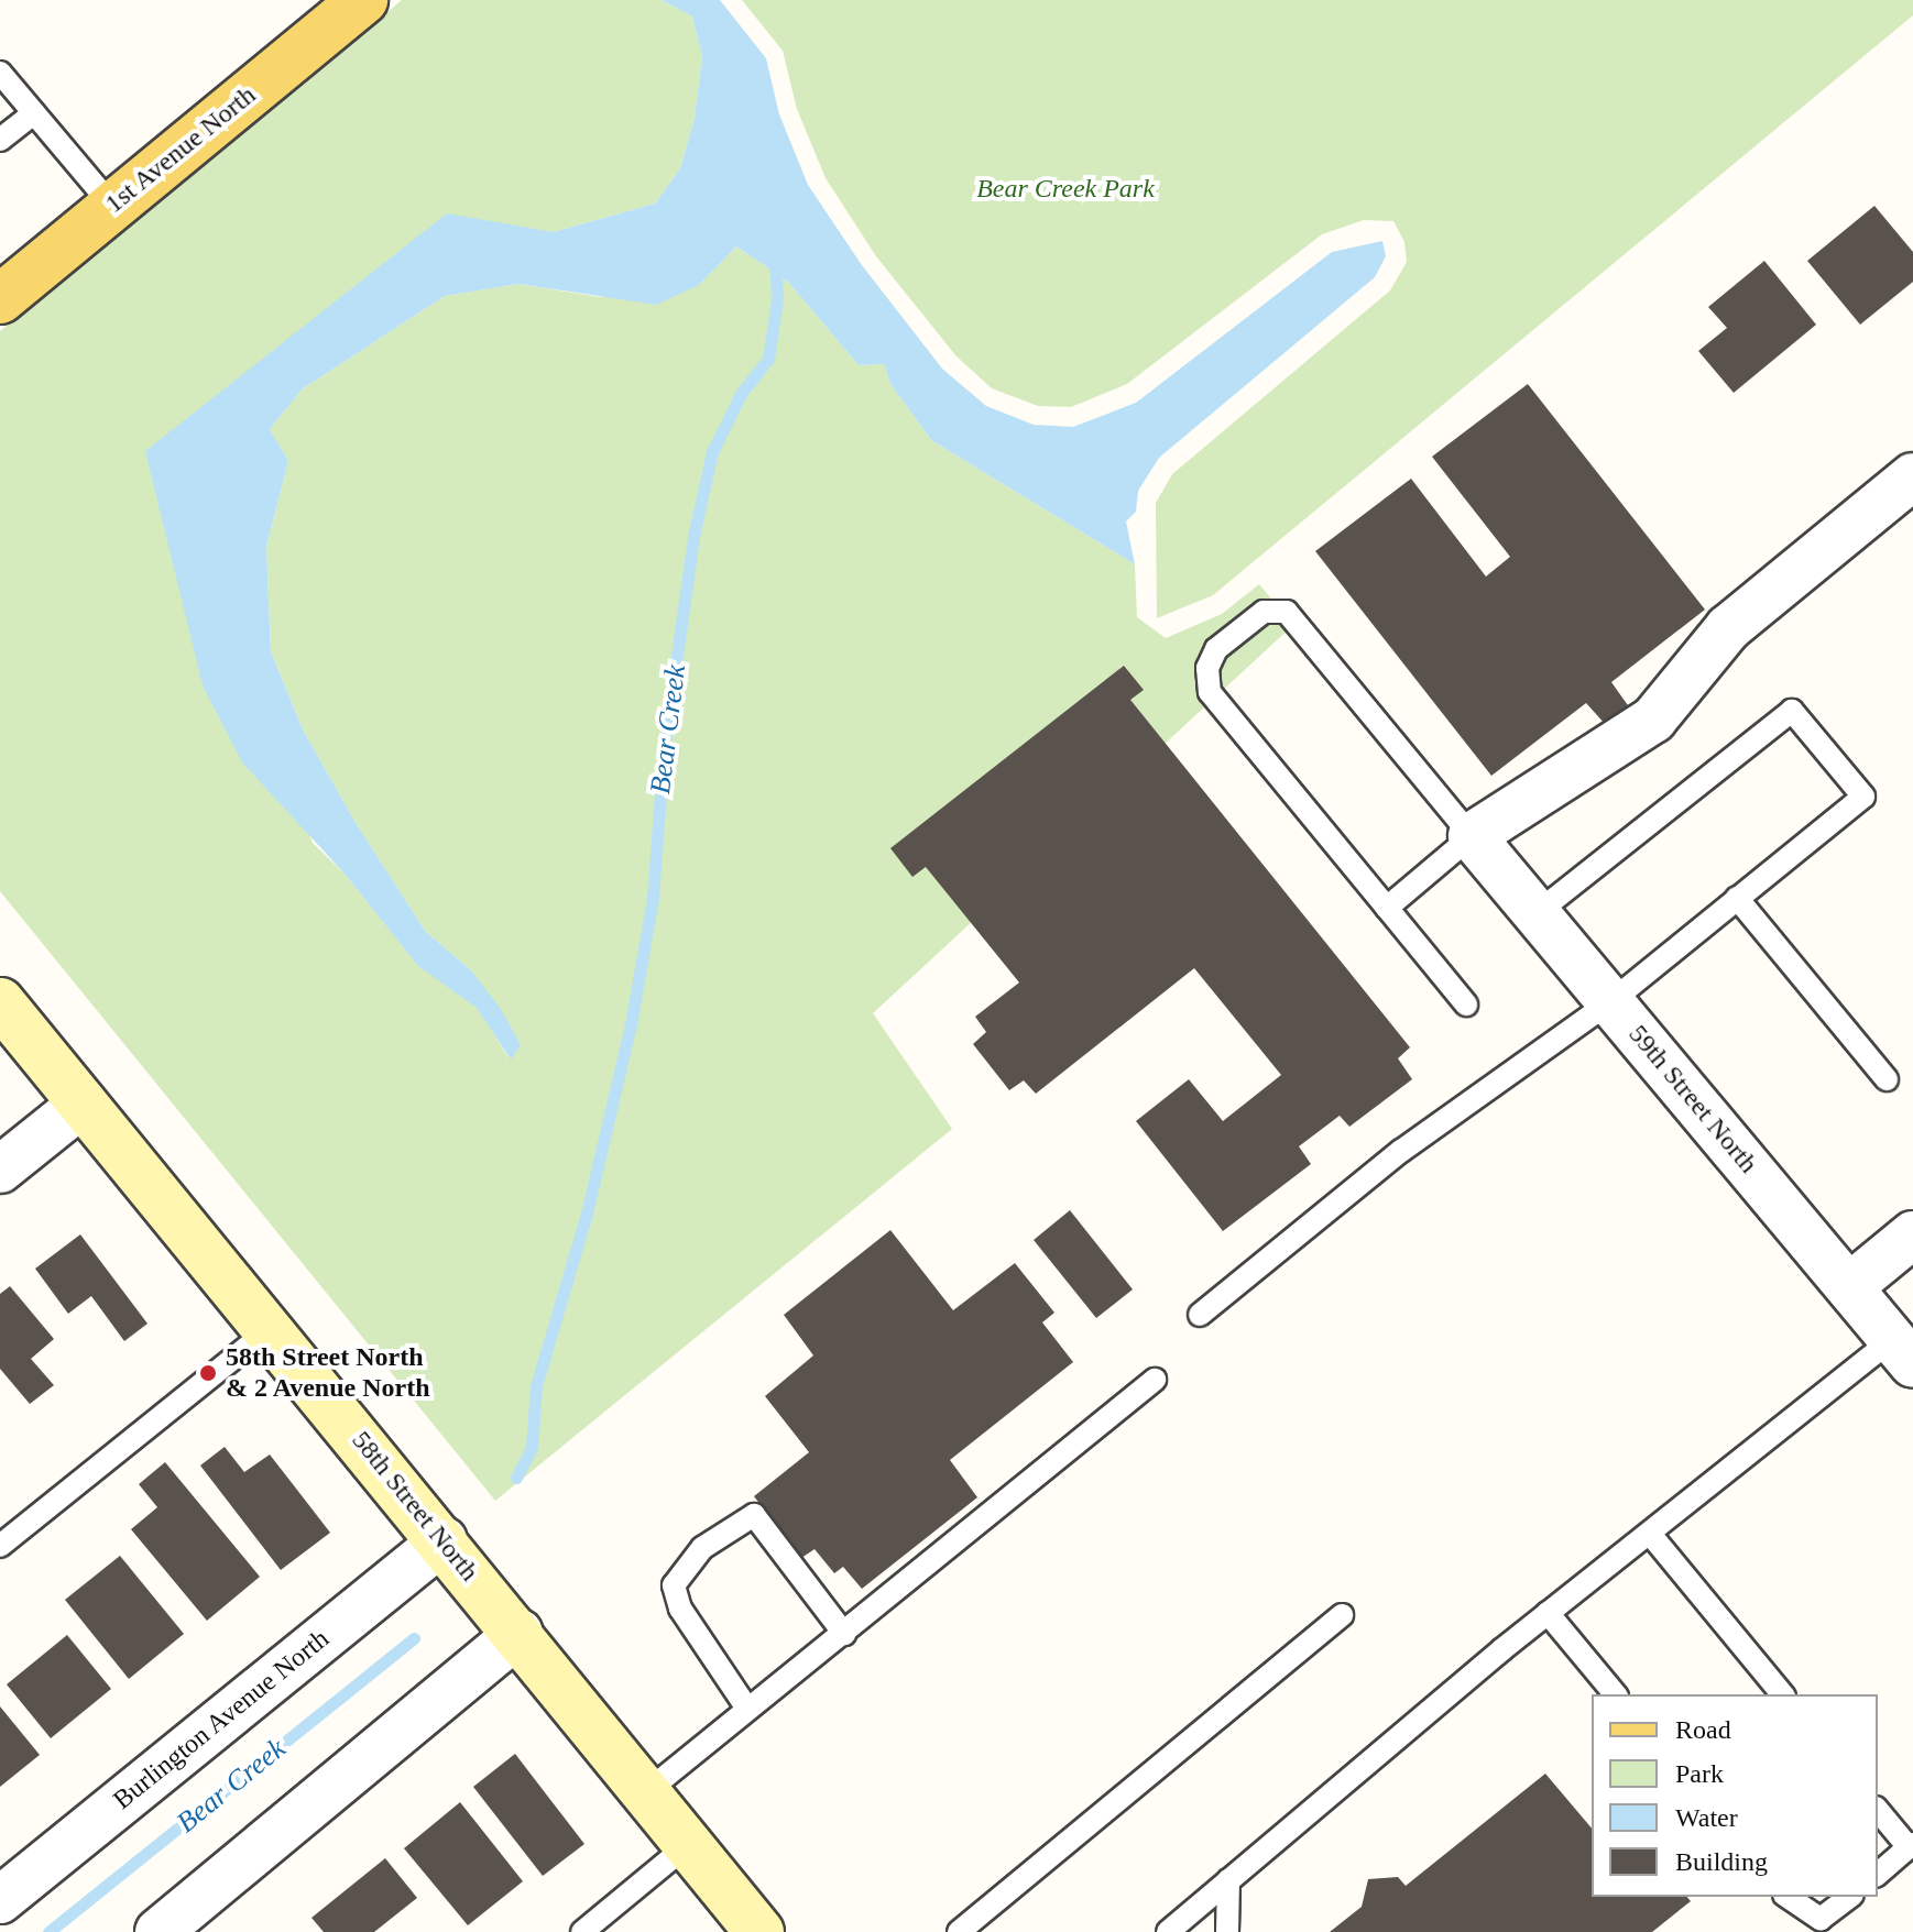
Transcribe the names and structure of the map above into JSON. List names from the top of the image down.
{
  "streets": {
    "main road": ["1st Avenue North"],
    "street": ["59th Street North", "58th Street North", "Burlington Avenue North"]
  },
  "crossings": [
    ["58th Street North", "Burlington Avenue North"]
  ],
  "water": ["Bear Creek"],
  "parks": ["Bear Creek Park"],
  "places": ["58th Street North & 2 Avenue North"],
  "legend": [
    "Road",
    "Park",
    "Water",
    "Building"
  ]
}
